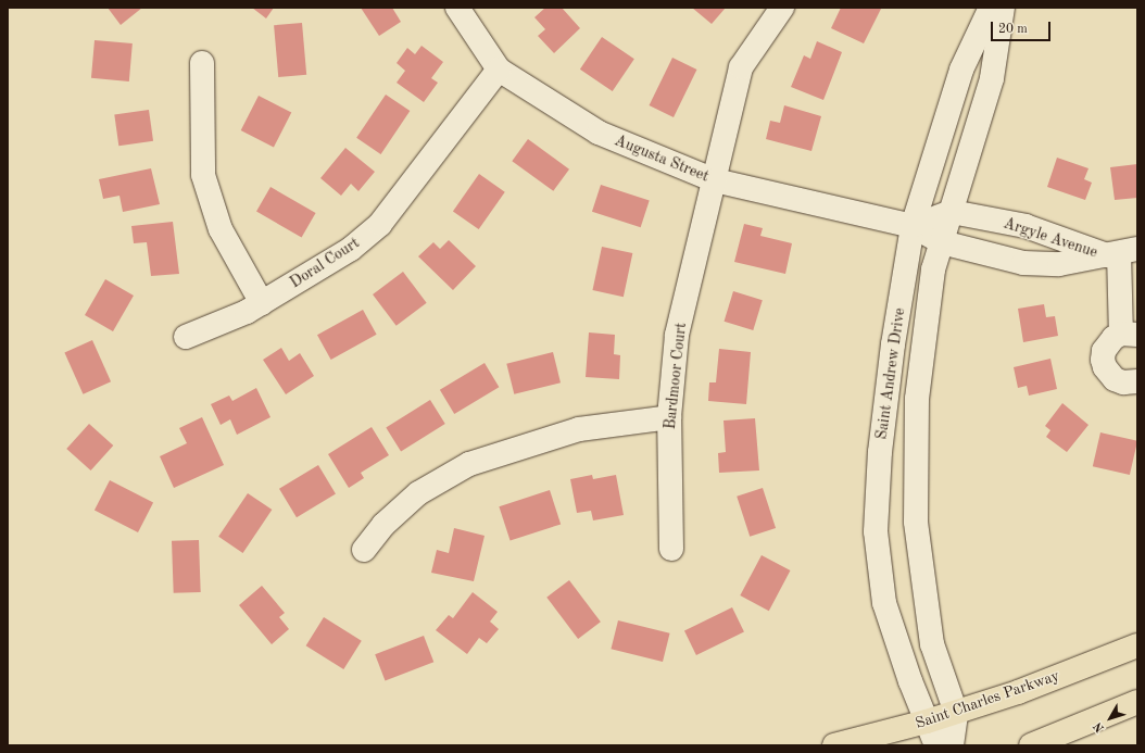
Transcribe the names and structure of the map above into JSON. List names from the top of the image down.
{
  "streets": {
    "main road": ["Saint Charles Parkway"],
    "street": [
      "Augusta Street",
      "Argyle Avenue",
      "Doral Court",
      "Saint Andrew Drive",
      "Bardmoor Court"
    ]
  },
  "crossings": [
    ["Augusta Street", "Argyle Avenue"],
    ["Augusta Street", "Doral Court"],
    ["Augusta Street", "Saint Andrew Drive"],
    ["Augusta Street", "Bardmoor Court"],
    ["Argyle Avenue", "Saint Andrew Drive"],
    ["Saint Andrew Drive", "Saint Charles Parkway"]
  ],
  "scale_bar": "20 m",
  "north": "bottom left"
}
